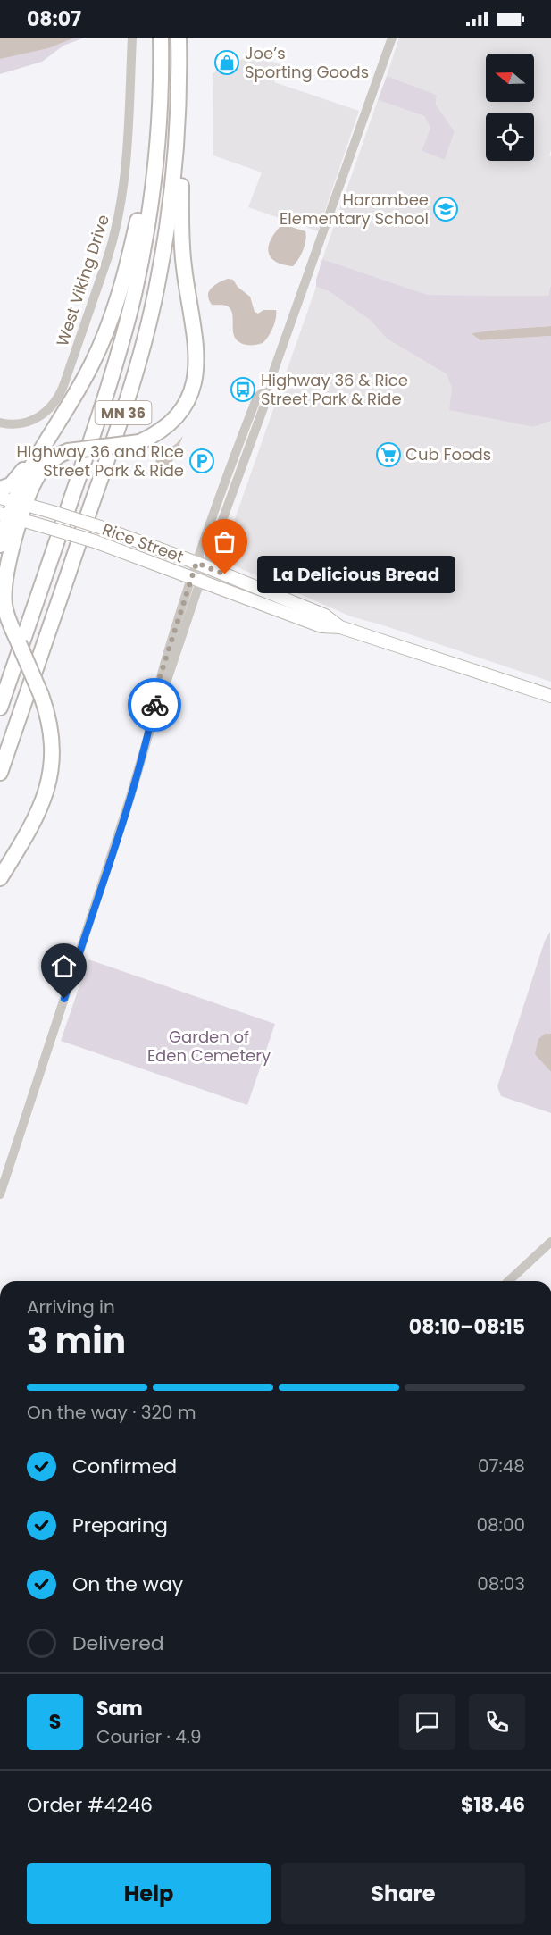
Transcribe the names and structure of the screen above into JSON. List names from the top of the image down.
{
  "streets": {
    "highway": ["MN 36"],
    "main road": ["Rice Street"],
    "street": ["West Viking Drive"]
  },
  "parks": ["Garden of Eden Cemetery"],
  "places": {
    "shop": ["Joe’s Sporting Goods"],
    "school or university": ["Harambee Elementary School"],
    "bus stop": ["Highway 36 & Rice Street Park & Ride"],
    "supermarket": ["Cub Foods"],
    "parking": ["Highway 36 and Rice Street Park & Ride"],
    "other": ["La Delicious Bread"]
  },
  "north": "left",
  "page": {
    "status": "08:07",
    "bubble": "La Delicious Bread",
    "heading": ["3 min", "Arriving in", "08:10–08:15"],
    "panel": [
      "Sam",
      "Courier · 4.9",
      "Order #4246",
      "$18.46"
    ],
    "bar": "On the way · 320 m",
    "list": [
      ["Confirmed", "07:48"],
      ["Preparing", "08:00"],
      ["On the way", "08:03"],
      "Delivered"
    ],
    "round": "S",
    "buttons": ["Help", "Share"]
  }
}
